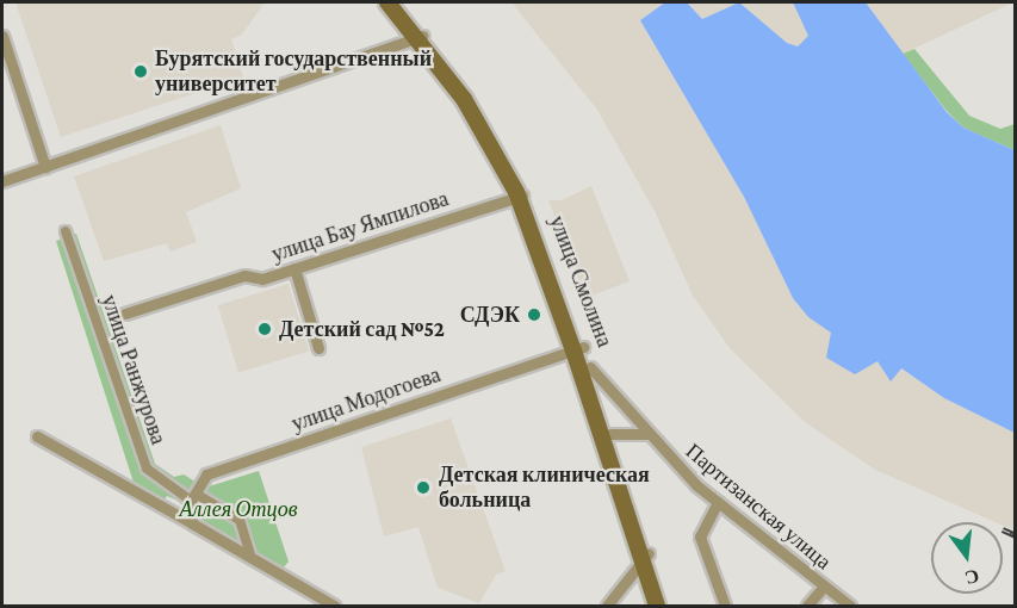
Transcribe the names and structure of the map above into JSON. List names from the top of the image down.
{
  "streets": {
    "main road": ["улица Смолина"],
    "street": [
      "улица Бау Ямпилова",
      "улица Ранжурова",
      "улица Модогоева",
      "Партизанская улица"
    ]
  },
  "crossings": [
    ["улица Бау Ямпилова", "улица Смолина"],
    ["улица Смолина", "улица Модогоева"],
    ["улица Смолина", "Партизанская улица"],
    ["улица Ранжурова", "улица Модогоева"]
  ],
  "parks": ["Аллея Отцов"],
  "places": [
    "Бурятский государственный университет",
    "СДЭК",
    "Детский сад №52",
    "Детская клиническая больница"
  ],
  "north": "bottom"
}
